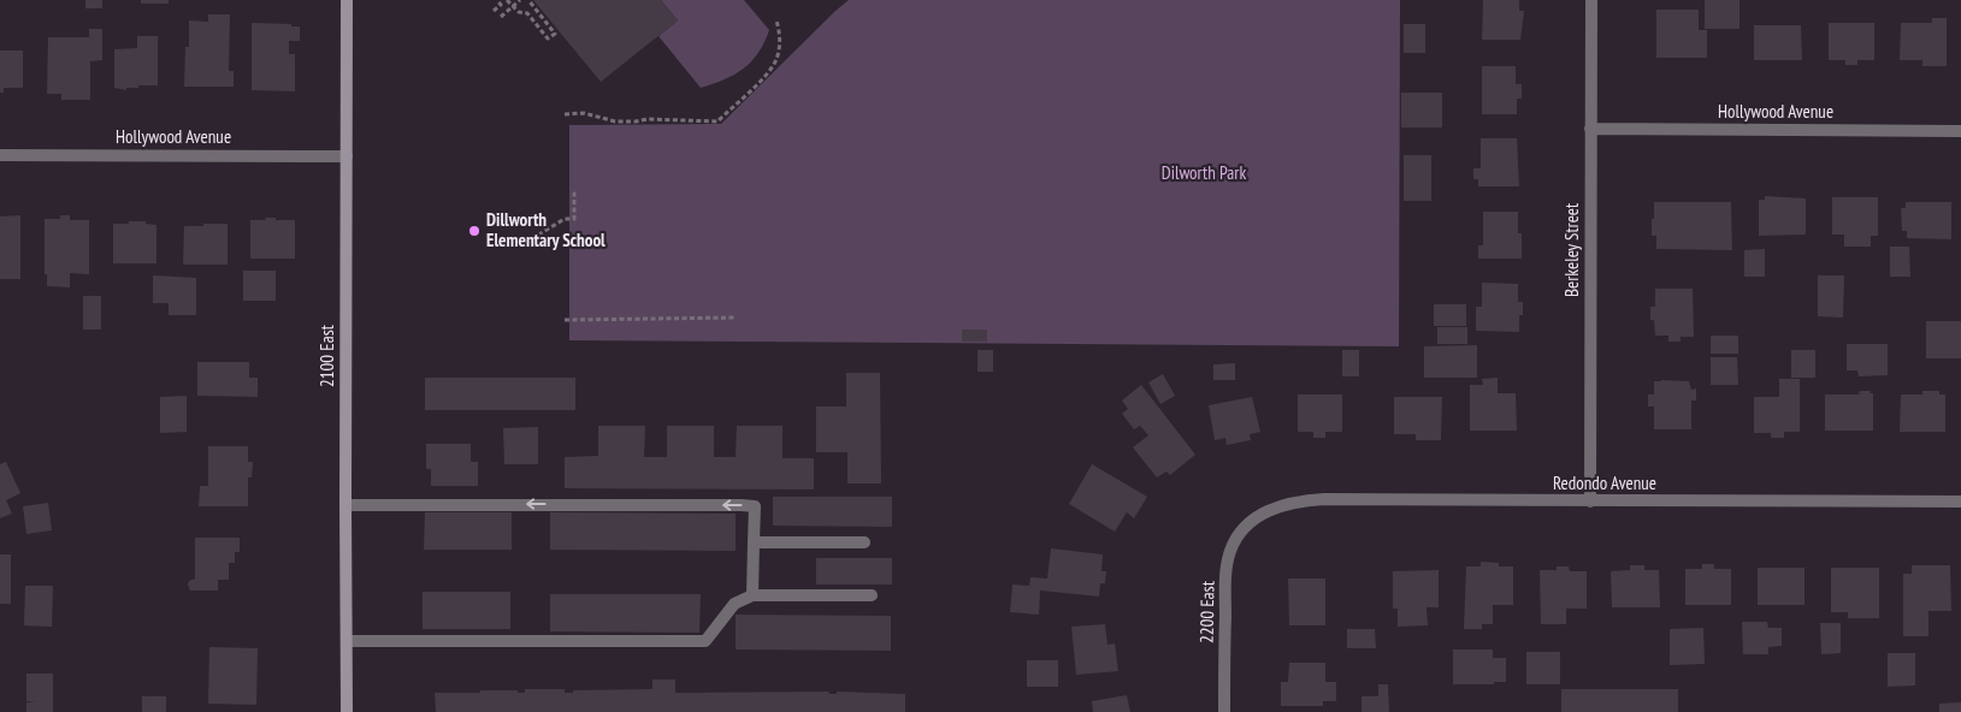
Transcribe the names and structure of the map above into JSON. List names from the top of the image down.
{
  "streets": {
    "street": [
      "Hollywood Avenue",
      "Berkeley Street",
      "2100 East",
      "Redondo Avenue",
      "2200 East"
    ]
  },
  "crossings": [
    ["Hollywood Avenue", "Berkeley Street"],
    ["Hollywood Avenue", "2100 East"],
    ["Berkeley Street", "Redondo Avenue"],
    ["Redondo Avenue", "2200 East"]
  ],
  "parks": ["Dilworth Park"],
  "places": ["Dillworth Elementary School"]
}
